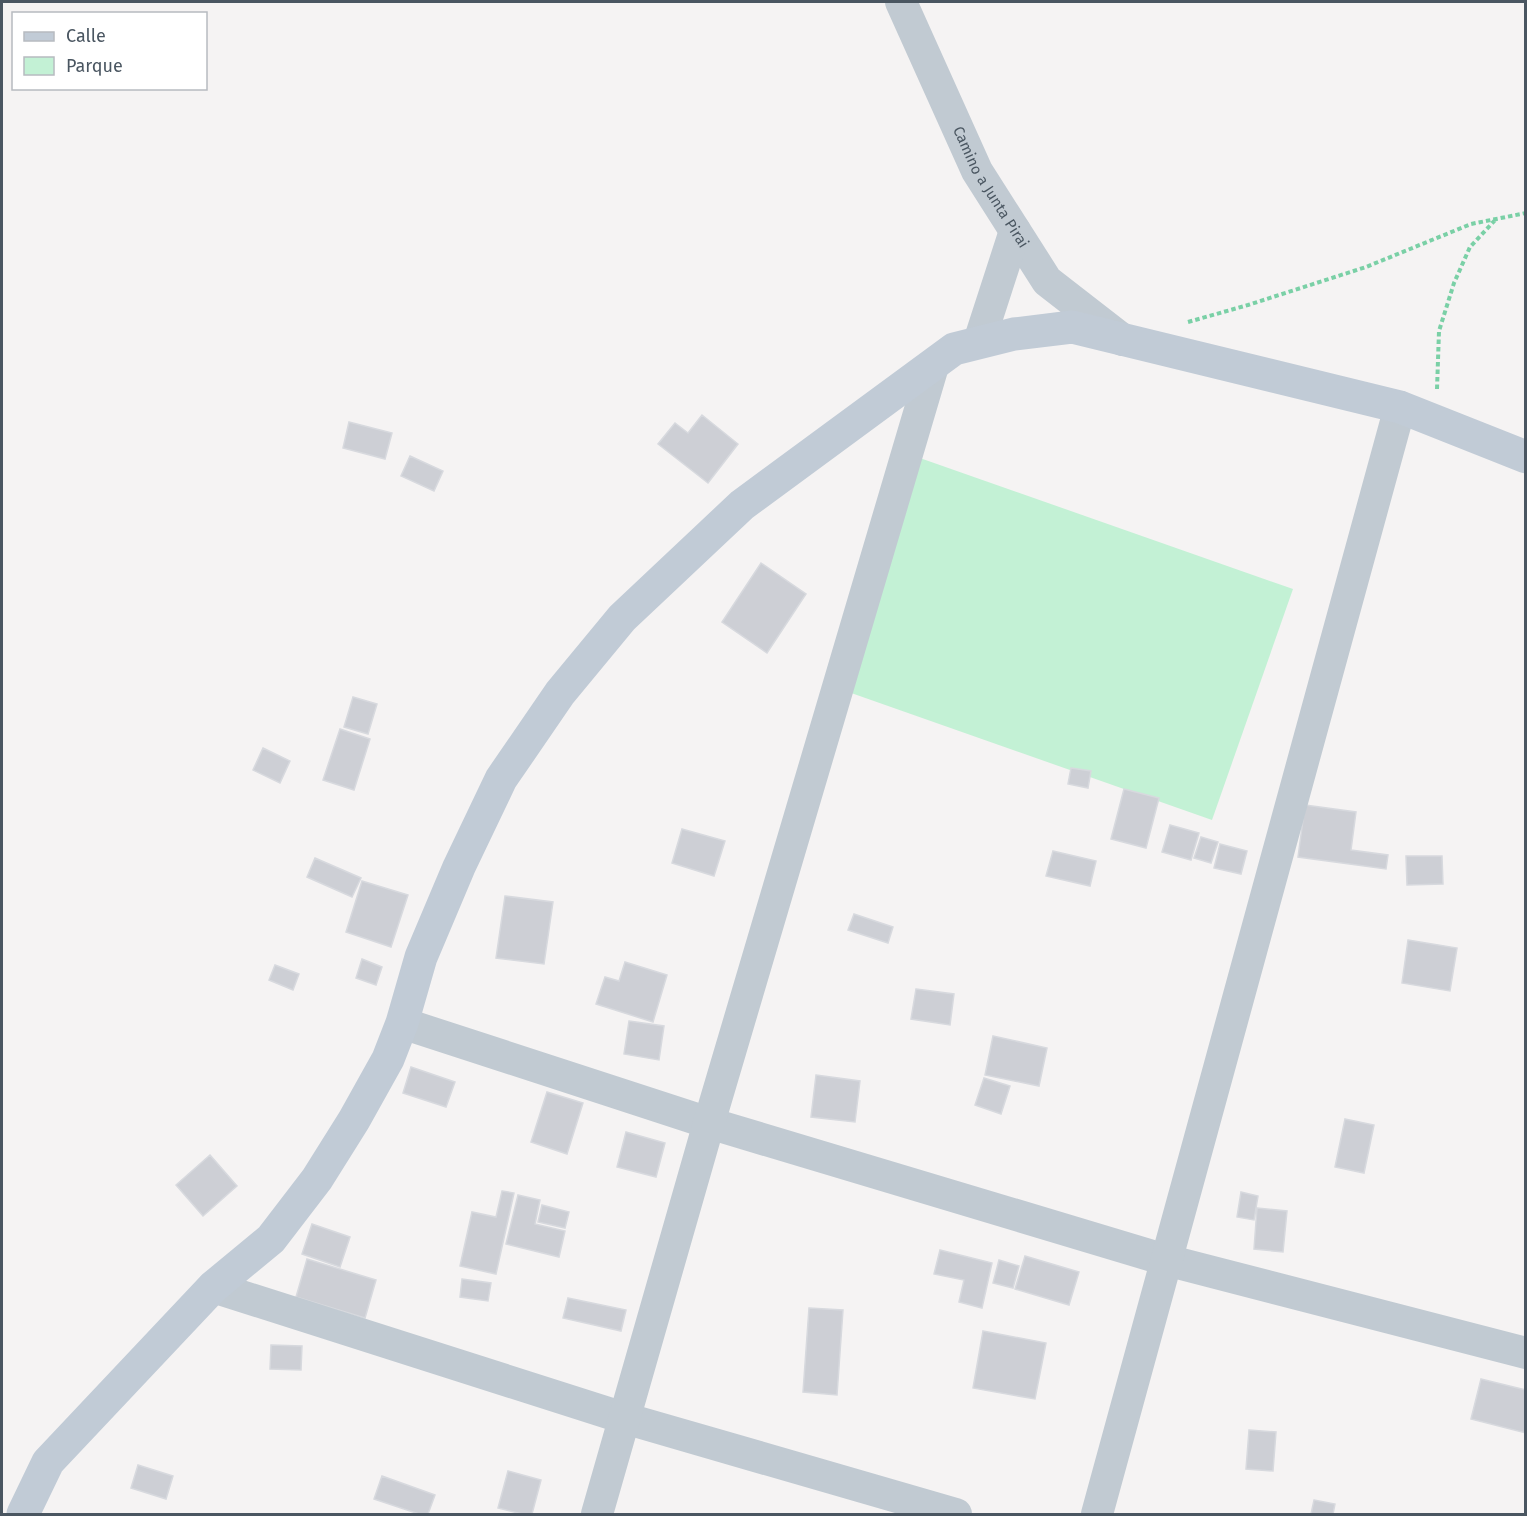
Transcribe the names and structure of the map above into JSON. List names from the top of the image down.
{
  "streets": {
    "street": ["Camino a Junta Pirai"]
  },
  "legend": ["Calle", "Parque"]
}
